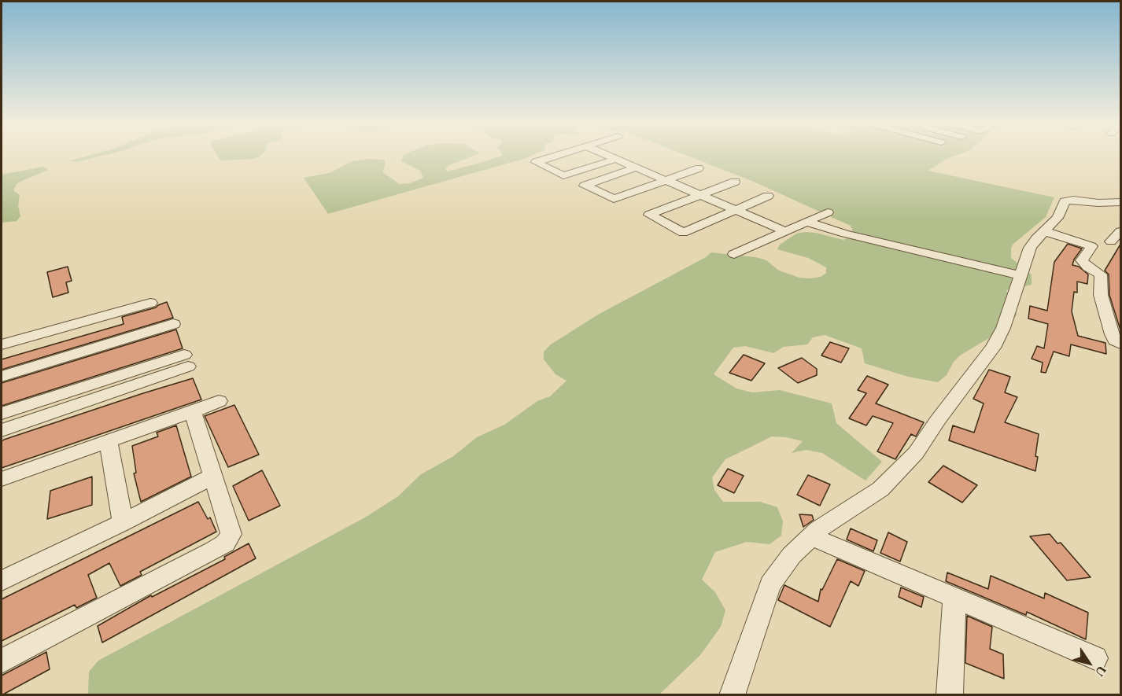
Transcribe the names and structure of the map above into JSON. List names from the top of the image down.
{
  "north": "bottom right"
}
